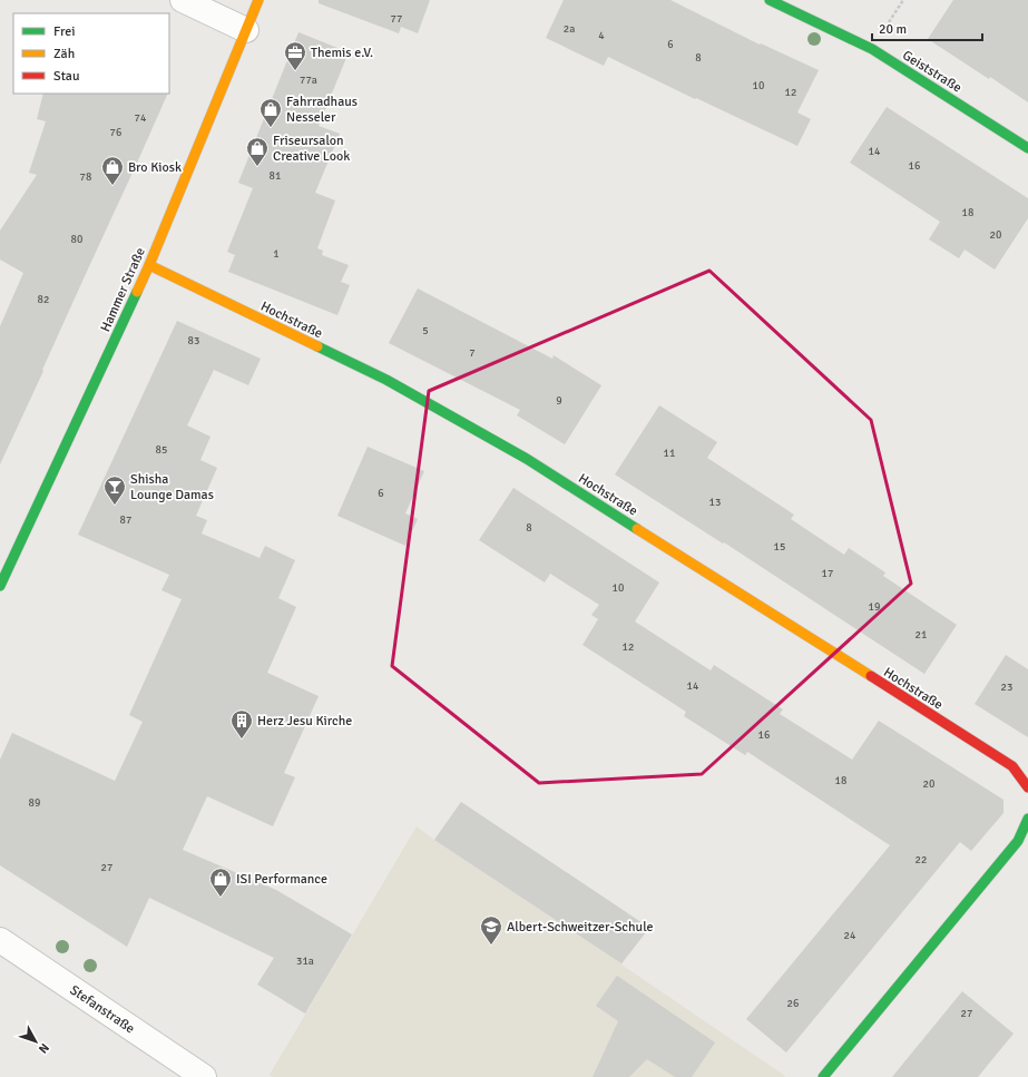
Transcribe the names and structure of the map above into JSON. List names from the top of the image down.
{
  "streets": {
    "street": [
      "Geiststraße",
      "Hammer Straße",
      "Hochstraße",
      "Stefanstraße"
    ]
  },
  "crossings": [
    ["Hammer Straße", "Hochstraße"]
  ],
  "places": {
    "office": ["Themis e.V."],
    "shop": [
      "Fahrradhaus Nesseler",
      "Friseursalon Creative Look",
      "Bro Kiosk",
      "ISI Performance"
    ],
    "bar": ["Shisha Lounge Damas"],
    "building": ["Herz Jesu Kirche"],
    "school or university": ["Albert-Schweitzer-Schule"]
  },
  "house_numbers": [
    "77",
    "2a",
    "4",
    "6",
    "8",
    "77a",
    "10",
    "12",
    "74",
    "76",
    "14",
    "16",
    "81",
    "78",
    "18",
    "20",
    "80",
    "1",
    "82",
    "5",
    "83",
    "7",
    "9",
    "85",
    "11",
    "6",
    "13",
    "87",
    "8",
    "15",
    "17",
    "10",
    "19",
    "21",
    "12",
    "14",
    "23",
    "16",
    "18",
    "20",
    "89",
    "22",
    "27",
    "24",
    "31a",
    "26",
    "27"
  ],
  "legend": ["Frei", "Zäh", "Stau"],
  "scale_bar": "20 m",
  "north": "bottom right"
}
